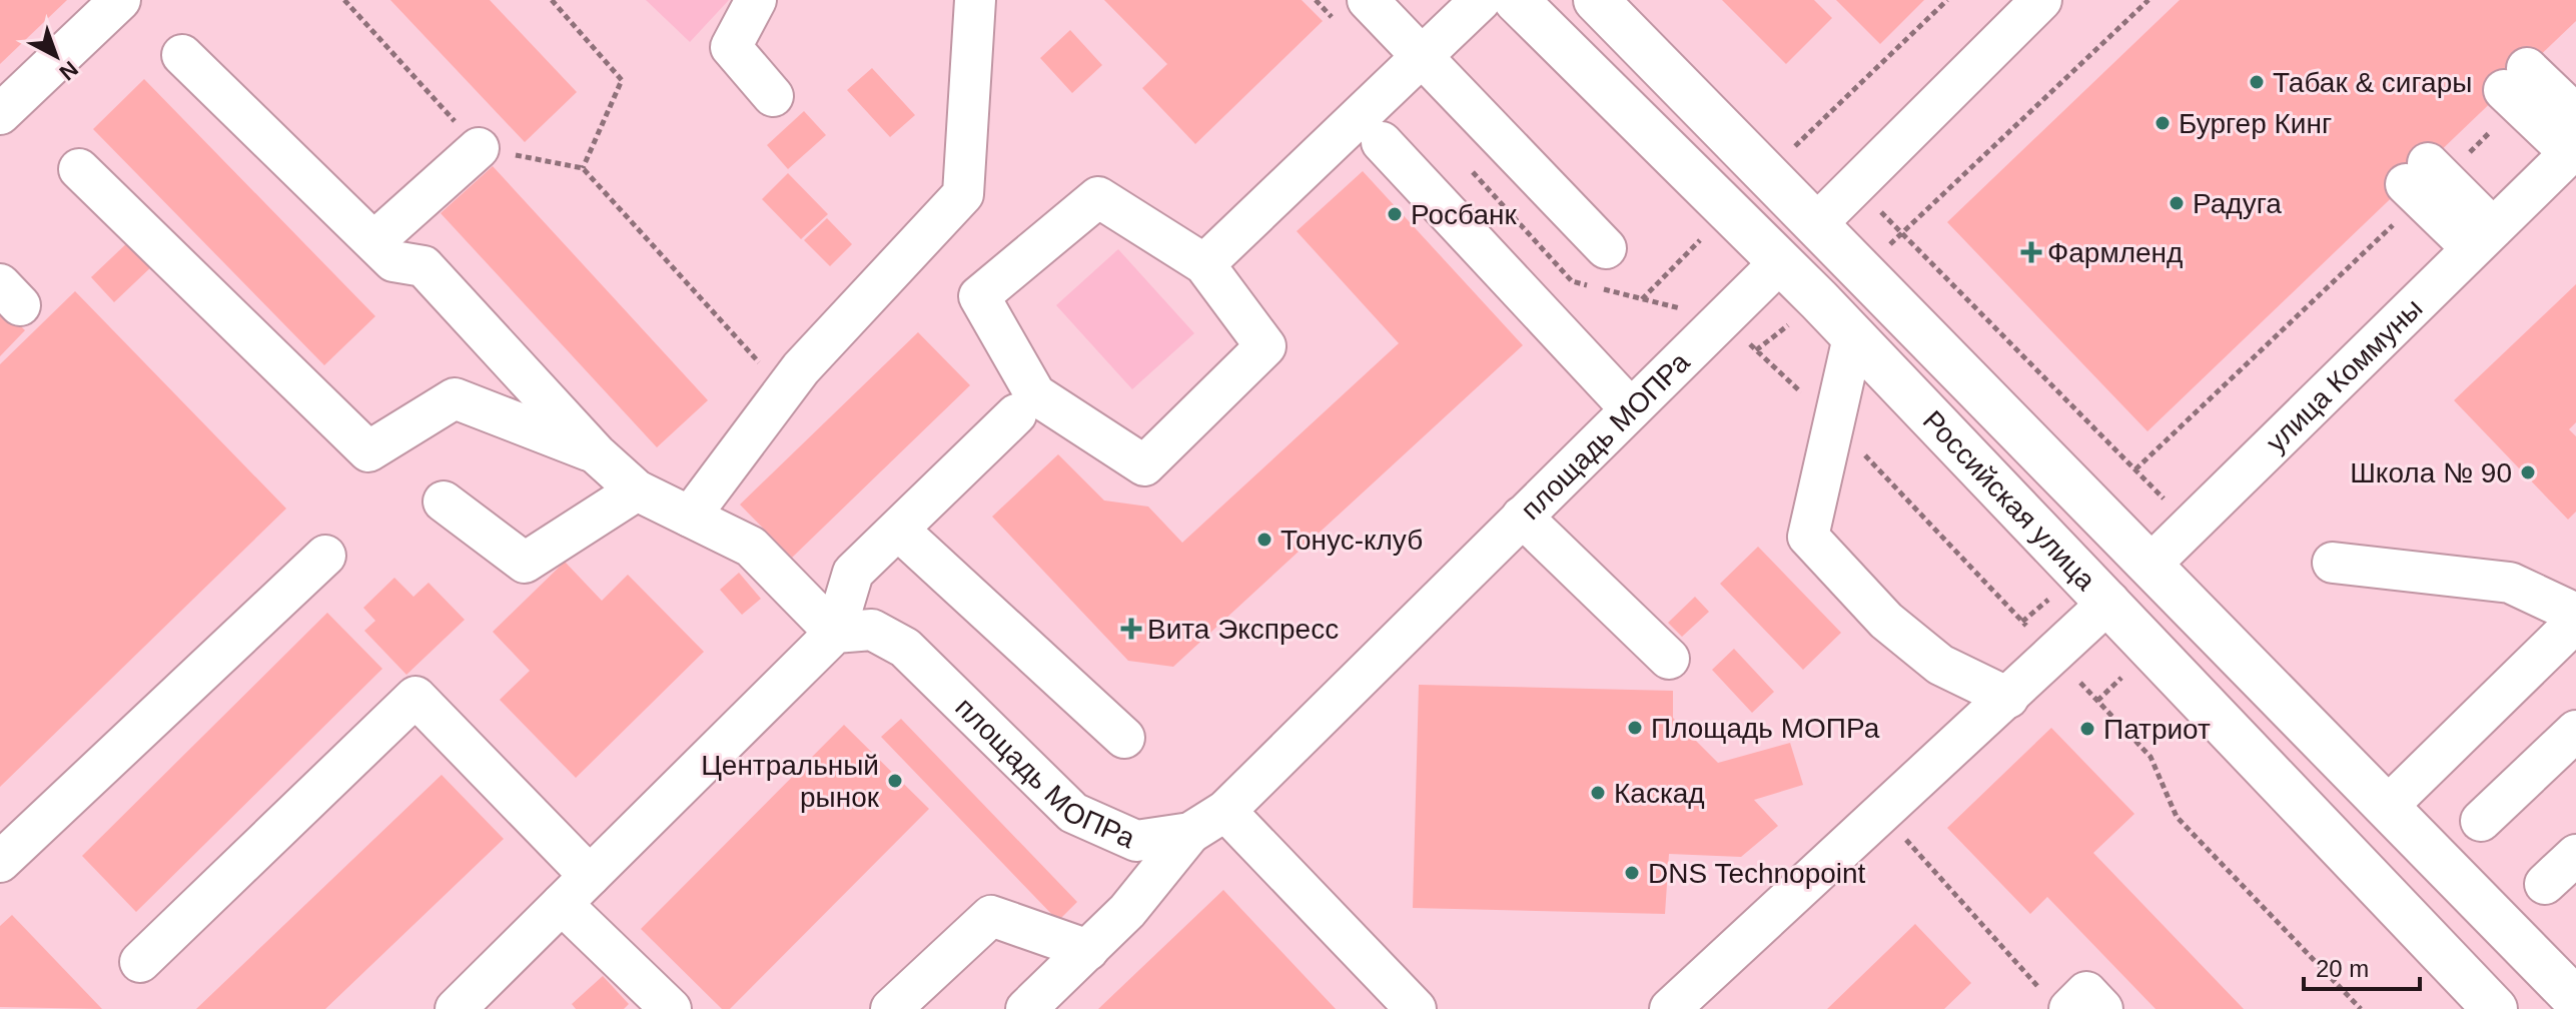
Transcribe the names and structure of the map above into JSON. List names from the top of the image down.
{
  "streets": {
    "main road": ["улица Коммуны", "Российская улица"],
    "street": ["площадь МОПРа"]
  },
  "crossings": [
    ["улица Коммуны", "Российская улица"],
    ["площадь МОПРа", "Российская улица"]
  ],
  "places": {
    "other": [
      "Табак & сигары",
      "Бургер Кинг",
      "Радуга",
      "Росбанк",
      "Школа № 90",
      "Тонус-клуб",
      "Площадь МОПРа",
      "Патриот",
      "Центральный рынок",
      "Каскад",
      "DNS Technopoint"
    ],
    "health": ["Фармленд", "Вита Экспресс"]
  },
  "scale_bar": "20 m",
  "north": "bottom right"
}
